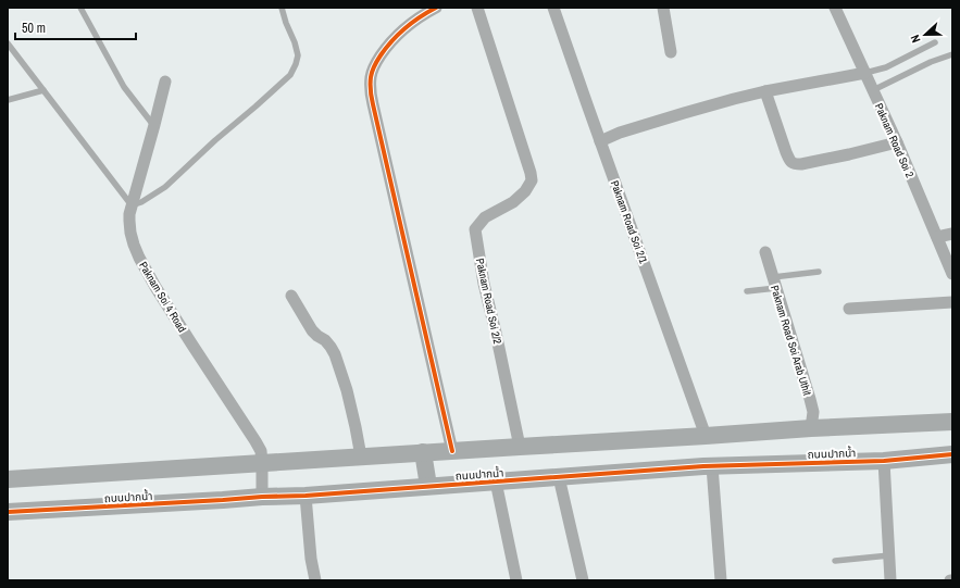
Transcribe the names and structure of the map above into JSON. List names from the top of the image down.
{
  "streets": {
    "street": [
      "Paknam Road Soi 2",
      "Paknam Road Soi 2/1",
      "Paknam Soi 4 Road",
      "Paknam Road Soi 2/2",
      "Paknam Road Soi Arab Uthit",
      "ถนนปากน้ำ"
    ]
  },
  "crossings": [
    ["Paknam Soi 4 Road", "ถนนปากน้ำ"]
  ],
  "scale_bar": "50 m",
  "north": "left"
}
